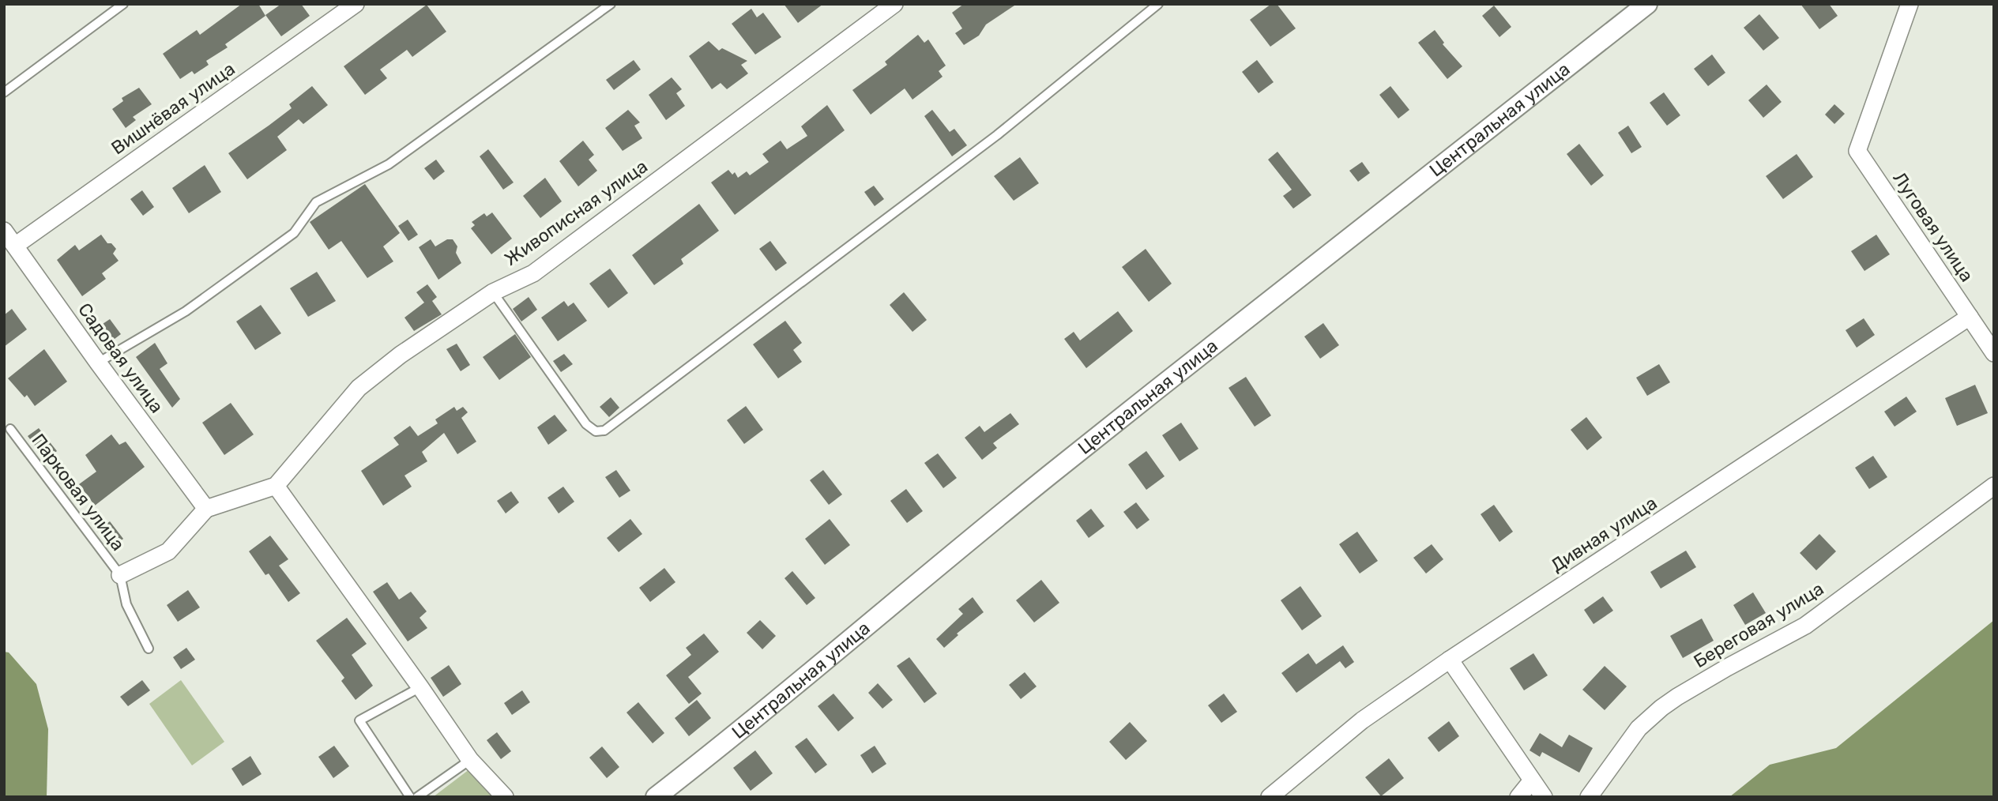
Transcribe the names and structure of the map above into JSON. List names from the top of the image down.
{
  "streets": {
    "street": [
      "Вишнёвая улица",
      "Центральная улица",
      "Живописная улица",
      "Луговая улица",
      "Садовая улица",
      "Дивная улица",
      "Береговая улица"
    ],
    "lane": ["Парковая улица"]
  },
  "crossings": [
    ["Вишнёвая улица", "Садовая улица"],
    ["Луговая улица", "Дивная улица"]
  ]
}
